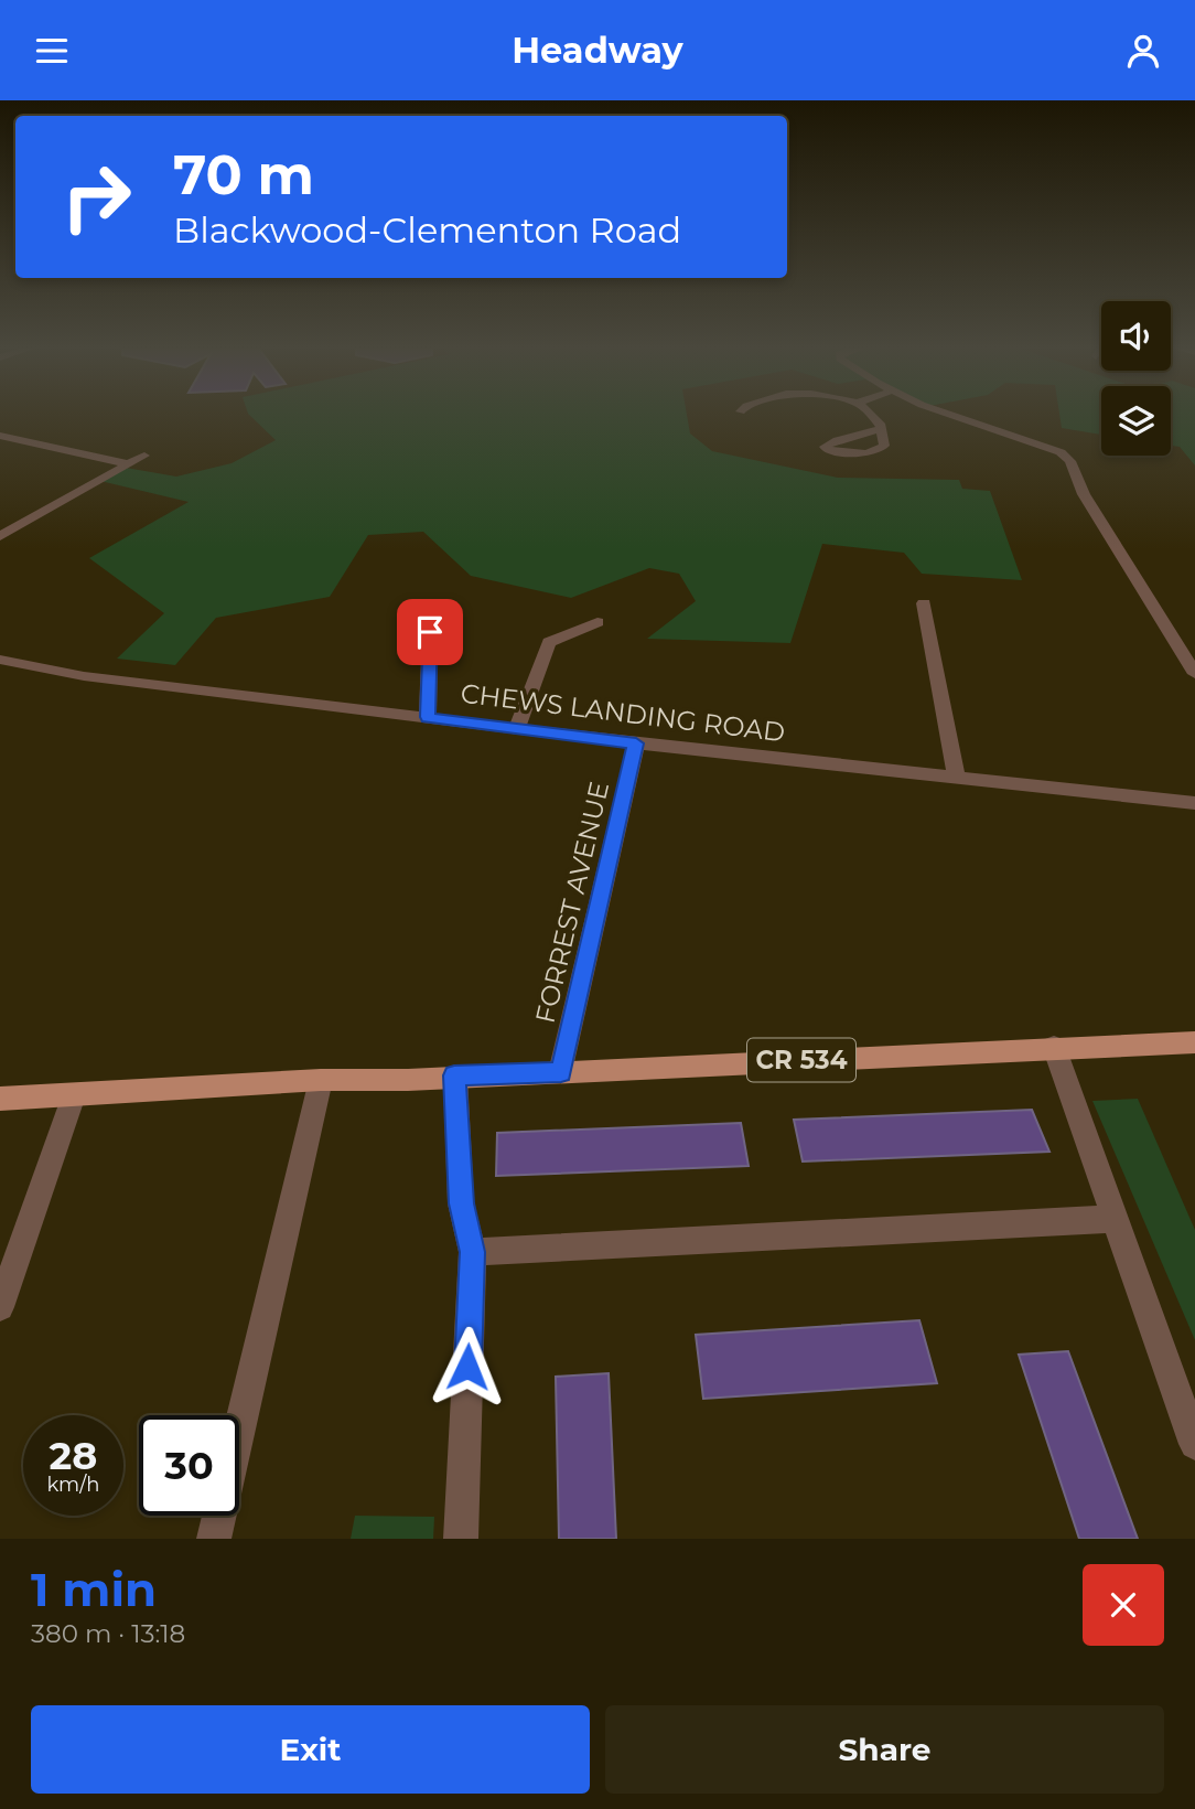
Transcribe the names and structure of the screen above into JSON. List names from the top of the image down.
{
  "streets": {
    "main road": ["CR 534"],
    "street": ["CHEWS LANDING ROAD", "FORREST AVENUE"]
  },
  "crossings": [
    ["CHEWS LANDING ROAD", "FORREST AVENUE"],
    ["FORREST AVENUE", "CR 534"]
  ],
  "page": {
    "header": "Headway",
    "turn": ["70 m", "Blackwood-Clementon Road"],
    "speed": "28 km/h",
    "limit": "30",
    "heading": ["1 min", "380 m · 13:18"],
    "buttons": ["Exit", "Share"]
  }
}
